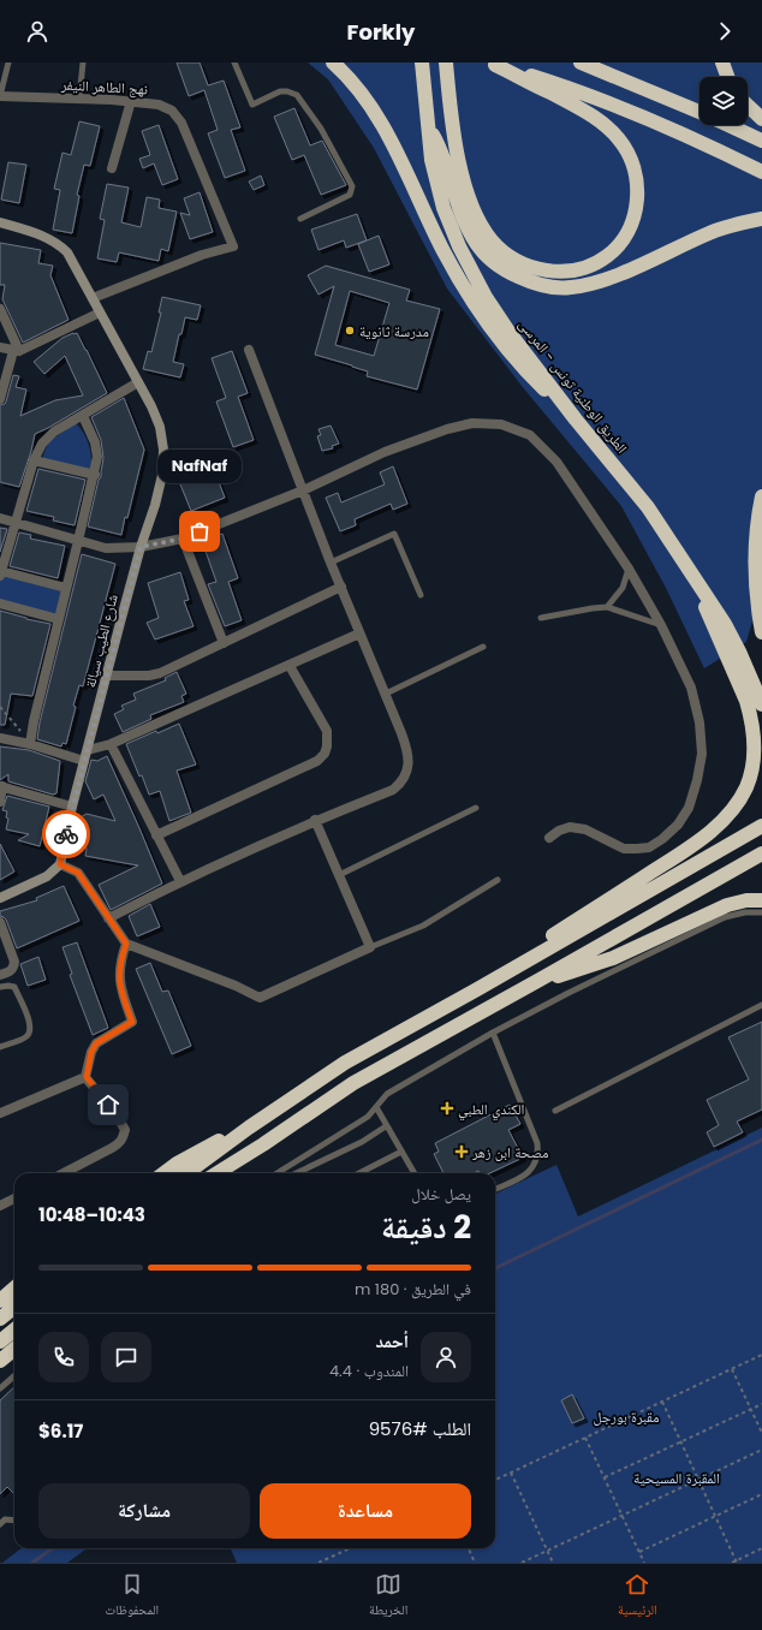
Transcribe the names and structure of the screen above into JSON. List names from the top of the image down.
{
  "streets": {
    "highway": ["الطريق الوطنية تونس - المرسى"],
    "street": ["نهج الطاهر النيفر", "شارع الطيب سيالة"]
  },
  "crossings": [
    ["نهج الطاهر النيفر", "شارع الطيب سيالة"]
  ],
  "parks": ["مقبرة بورجل", "المقبرة المسيحية"],
  "places": {
    "other": ["مدرسة ثانوية", "NafNaf"],
    "health": ["الكندي الطبي", "مصحة ابن زهر"]
  },
  "page": {
    "header": "Forkly",
    "bubble": "NafNaf",
    "heading": ["2 دقيقة", "يصل خلال", "10:43–10:48"],
    "panel": [
      "أحمد",
      "المندوب · 4.4",
      "الطلب #9576",
      "$6.17"
    ],
    "bar": "في الطريق · 180 m",
    "buttons": ["مساعدة", "مشاركة"],
    "tabs": ["الرئيسية", "الخريطة", "المحفوظات"]
  }
}
